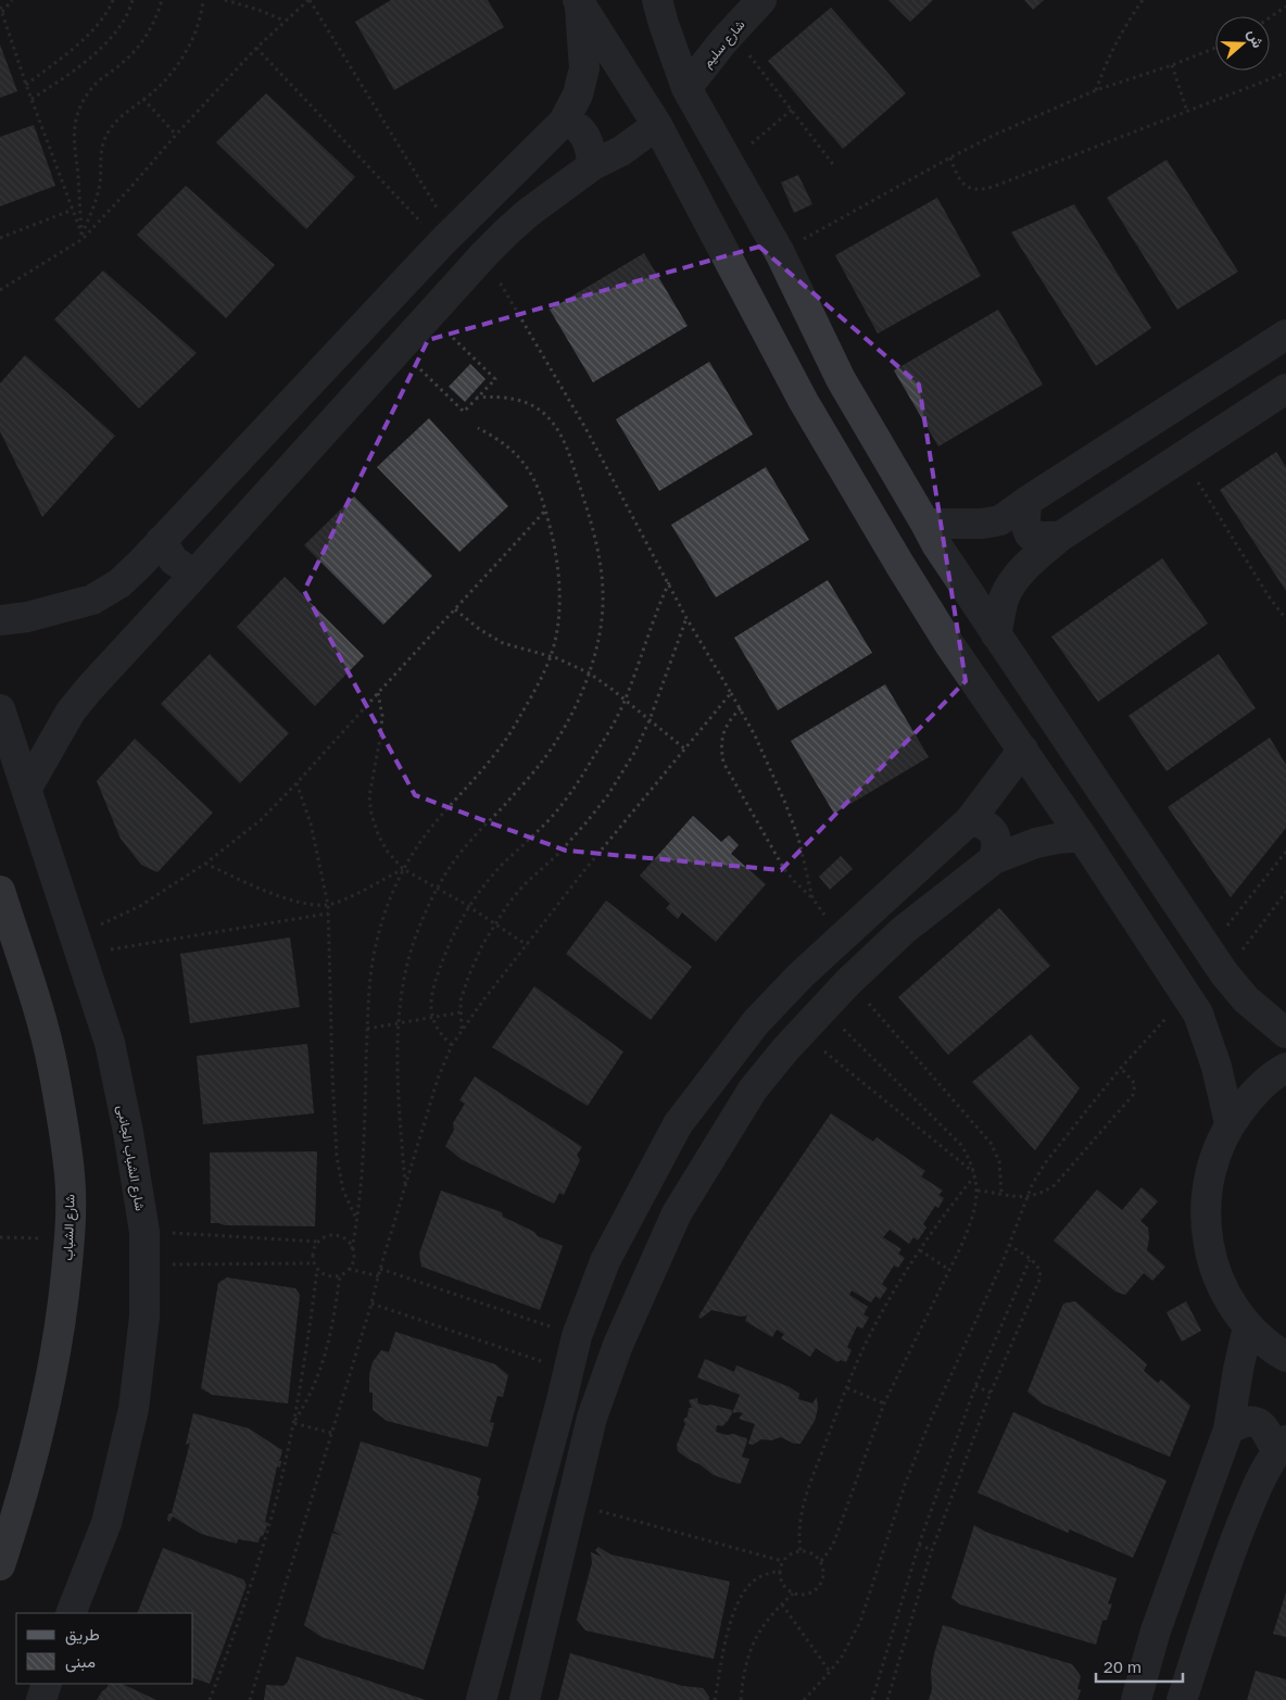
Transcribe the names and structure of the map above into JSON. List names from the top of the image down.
{
  "streets": {
    "main road": ["شارع الشباب"],
    "street": ["شارع سليم", "شارع الشباب الجانبى"]
  },
  "legend": ["طريق", "مبنى"],
  "scale_bar": "20 m",
  "north": "right"
}
